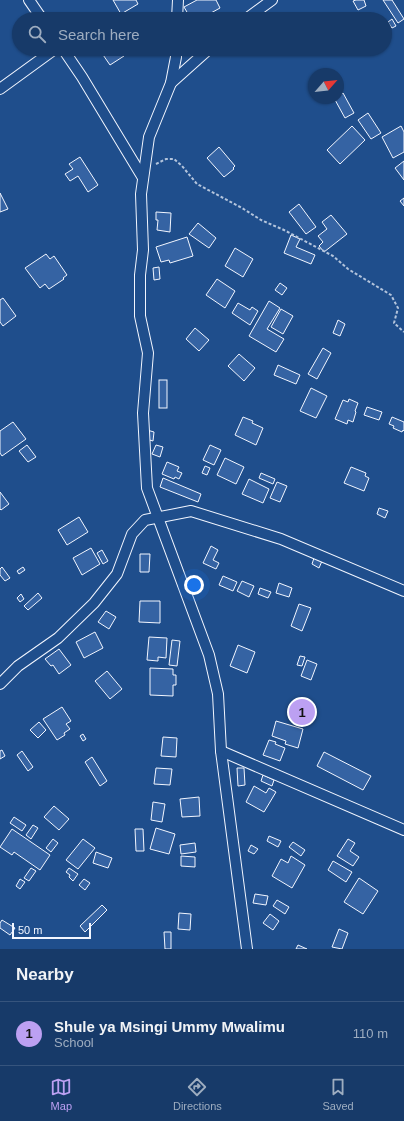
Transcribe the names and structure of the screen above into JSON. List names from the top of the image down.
{
  "scale_bar": "50 m",
  "north": "top right",
  "page": {
    "search": "Search here",
    "pins": "1",
    "scale": "50 m",
    "heading": "Nearby",
    "list": [
      {
        "mark": "1",
        "name": "Shule ya Msingi Ummy Mwalimu",
        "note": "School",
        "value": "110 m"
      }
    ],
    "nav": ["Map", "Directions", "Saved"]
  }
}
